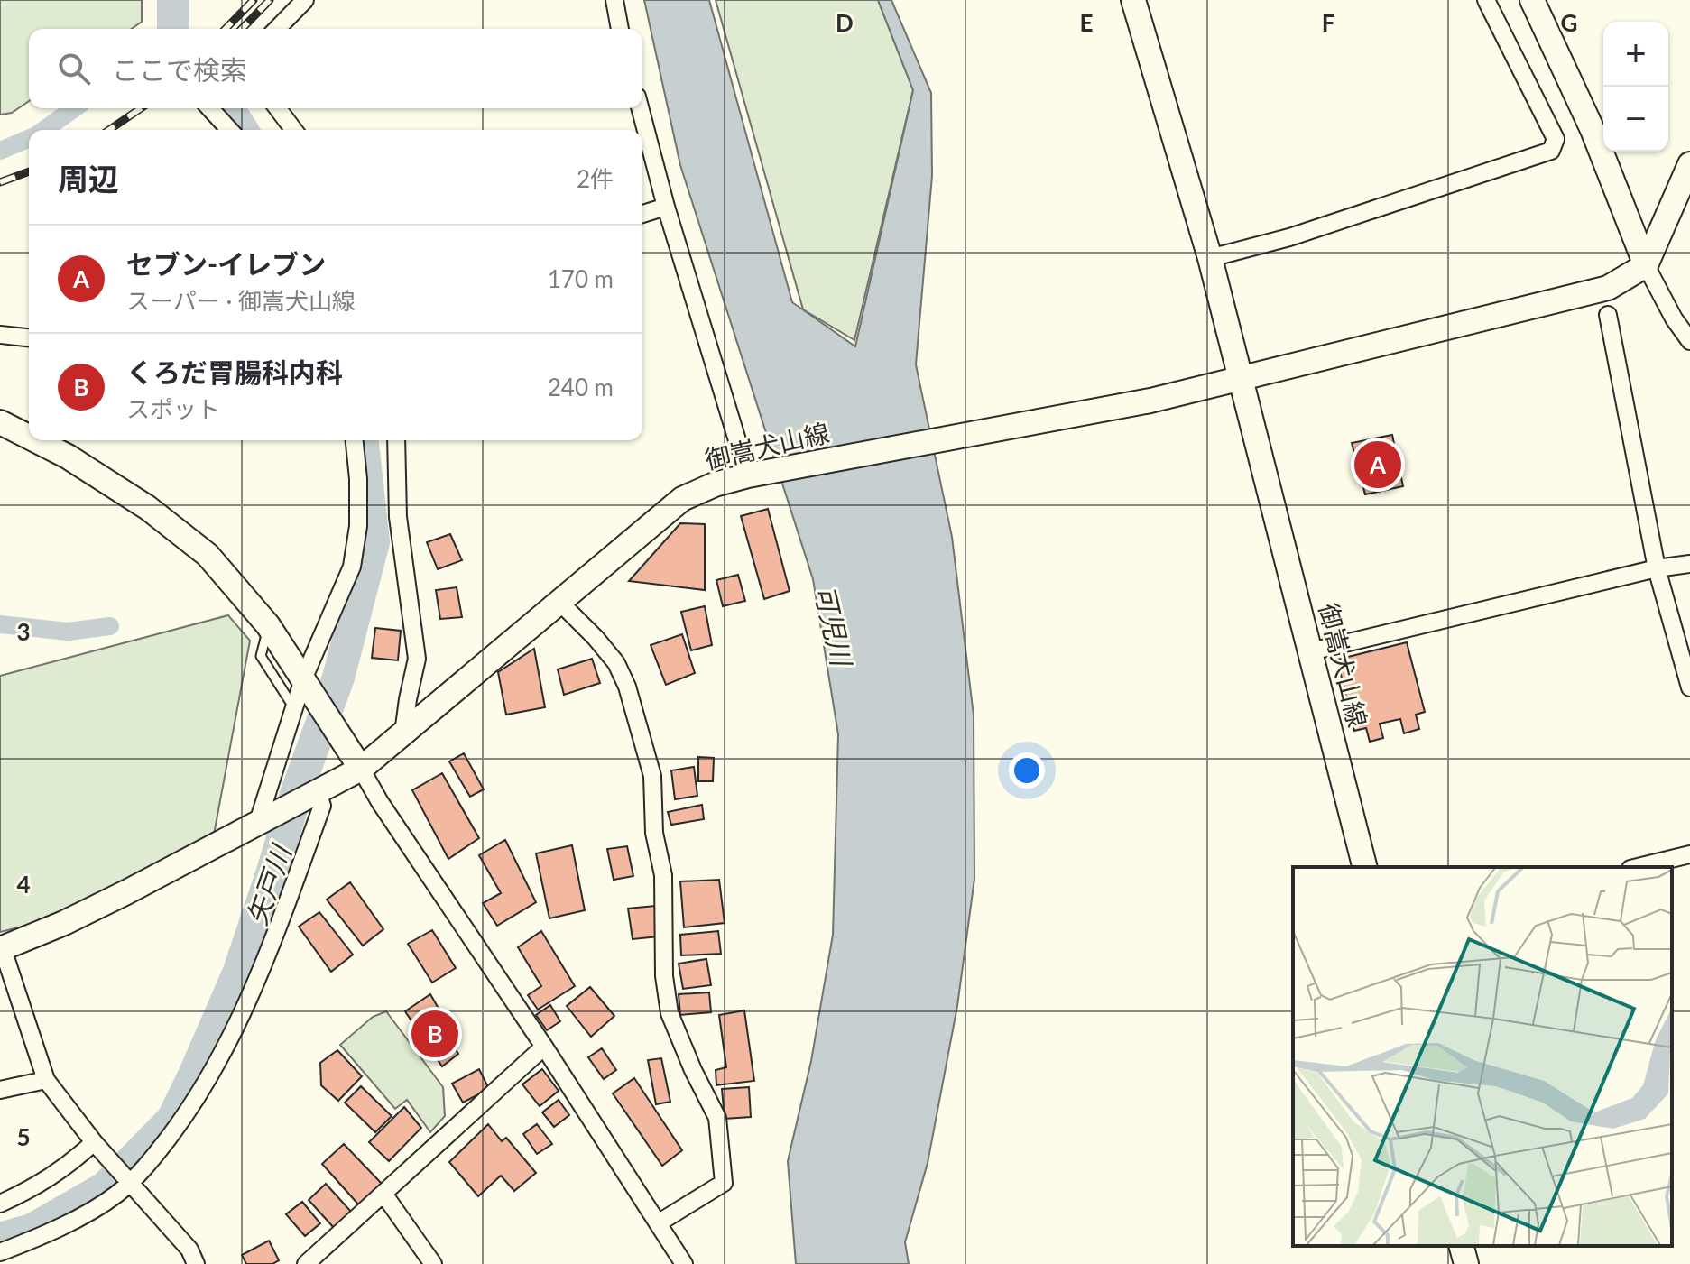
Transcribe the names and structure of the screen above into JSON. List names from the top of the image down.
{
  "streets": {
    "main road": ["御嵩犬山線"]
  },
  "water": ["可児川", "矢戸川"],
  "page": {
    "map_buttons": ["+", "−"],
    "search": "ここで検索",
    "heading": ["周辺", "2件"],
    "list": [
      {
        "mark": "A",
        "name": "セブン-イレブン",
        "note": "スーパー · 御嵩犬山線",
        "value": "170 m"
      },
      {
        "mark": "B",
        "name": "くろだ胃腸科内科",
        "note": "スポット",
        "value": "240 m"
      }
    ],
    "pins": ["A", "B"]
  },
  "grid": {
    "columns": [
      "D",
      "E",
      "F",
      "G"
    ],
    "rows": ["3", "4", "5"]
  }
}
